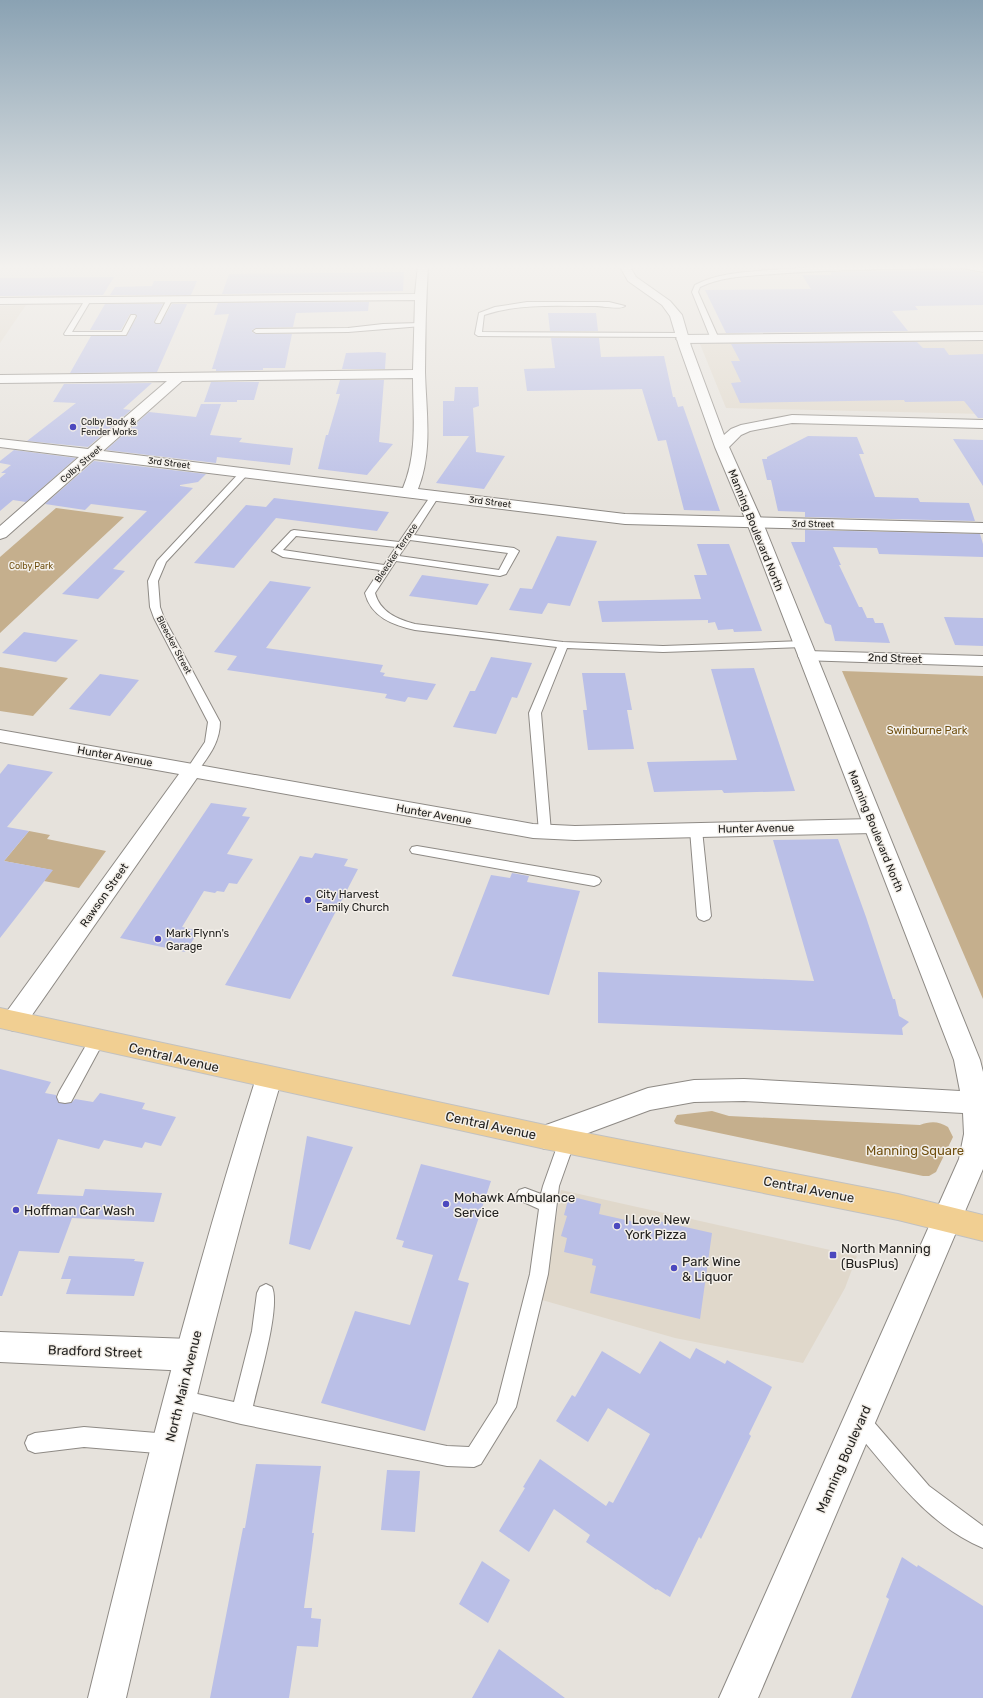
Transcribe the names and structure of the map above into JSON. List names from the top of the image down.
{
  "streets": {
    "main road": ["Central Avenue"],
    "street": [
      "3rd Street",
      "Colby Street",
      "Manning Boulevard North",
      "2nd Street",
      "Hunter Avenue",
      "Rawson Street",
      "Bradford Street",
      "North Main Avenue",
      "Manning Boulevard"
    ],
    "lane": ["Bleecker Terrace", "Bleecker Street"]
  },
  "crossings": [
    ["3rd Street", "Colby Street"],
    ["3rd Street", "Manning Boulevard North"],
    ["3rd Street", "Bleecker Terrace"],
    ["3rd Street", "Bleecker Street"],
    ["Manning Boulevard North", "2nd Street"],
    ["Manning Boulevard North", "Hunter Avenue"],
    ["Manning Boulevard North", "Central Avenue"],
    ["Manning Boulevard North", "Manning Boulevard"],
    ["Bleecker Street", "Hunter Avenue"],
    ["Bleecker Street", "Rawson Street"],
    ["Hunter Avenue", "Rawson Street"],
    ["Rawson Street", "Central Avenue"],
    ["Central Avenue", "North Main Avenue"],
    ["Central Avenue", "Manning Boulevard"],
    ["Bradford Street", "North Main Avenue"]
  ],
  "parks": ["Colby Park", "Swinburne Park", "Manning Square"],
  "places": {
    "other": [
      "Colby Body & Fender Works",
      "City Harvest Family Church",
      "Mark Flynn's Garage",
      "Mohawk Ambulance Service",
      "Hoffman Car Wash",
      "I Love New York Pizza",
      "Park Wine & Liquor"
    ],
    "transit": ["North Manning (BusPlus)"]
  }
}
